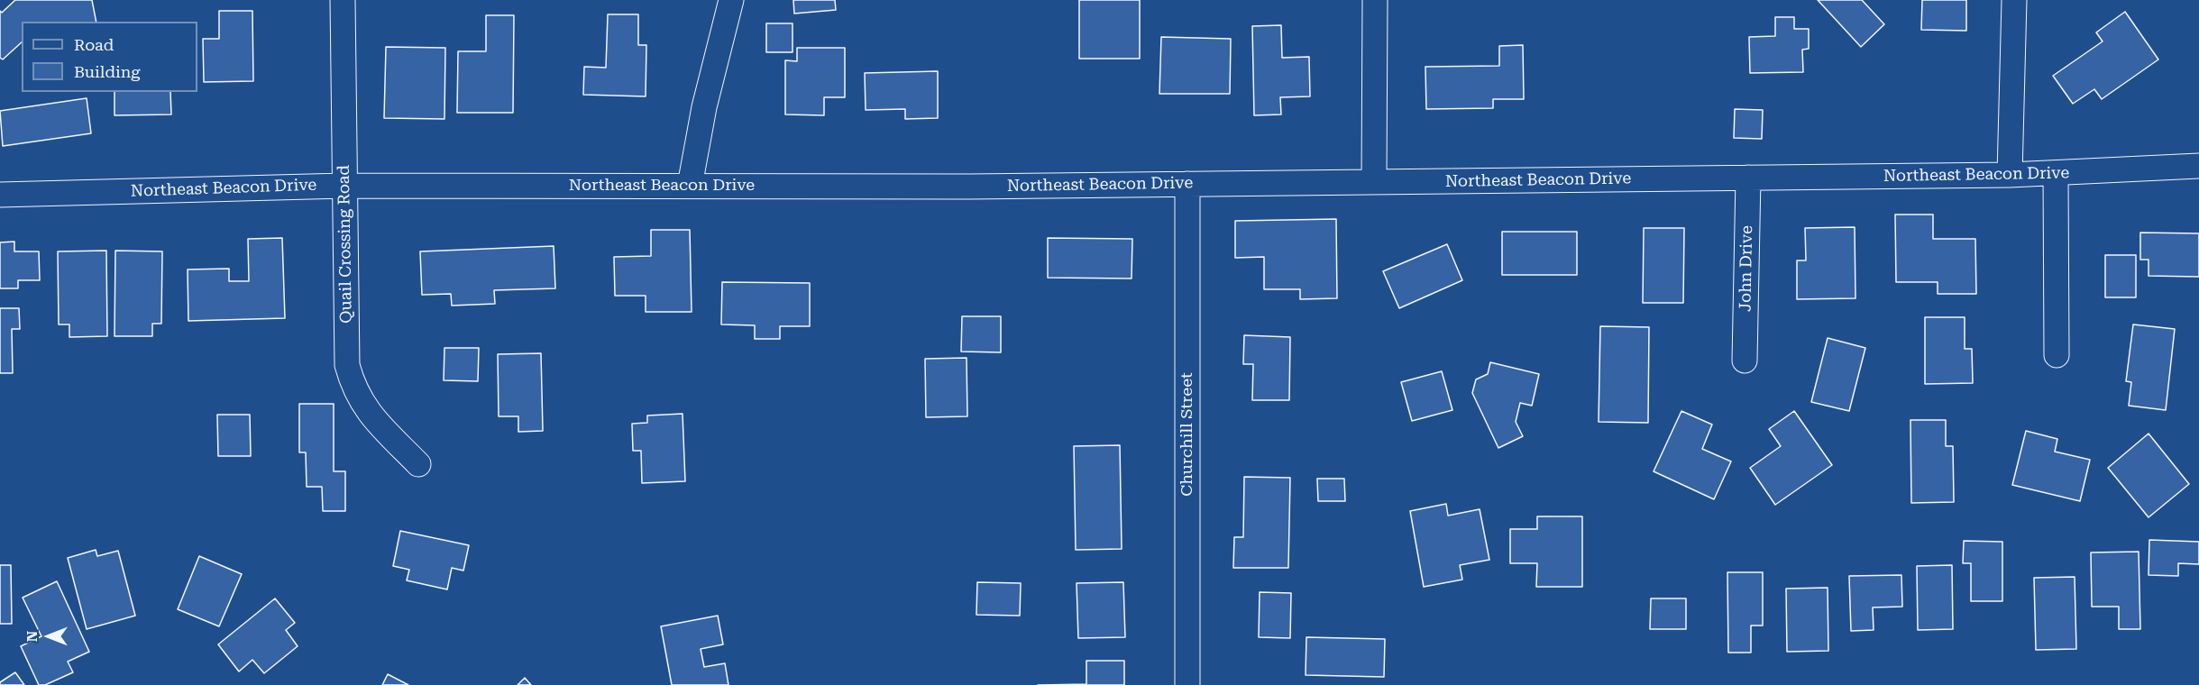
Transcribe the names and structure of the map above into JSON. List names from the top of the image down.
{
  "streets": {
    "street": [
      "Northeast Beacon Drive",
      "Quail Crossing Road",
      "John Drive",
      "Churchill Street"
    ]
  },
  "crossings": [
    ["Northeast Beacon Drive", "Quail Crossing Road"],
    ["Northeast Beacon Drive", "John Drive"],
    ["Northeast Beacon Drive", "Churchill Street"]
  ],
  "legend": ["Road", "Building"],
  "north": "left"
}
